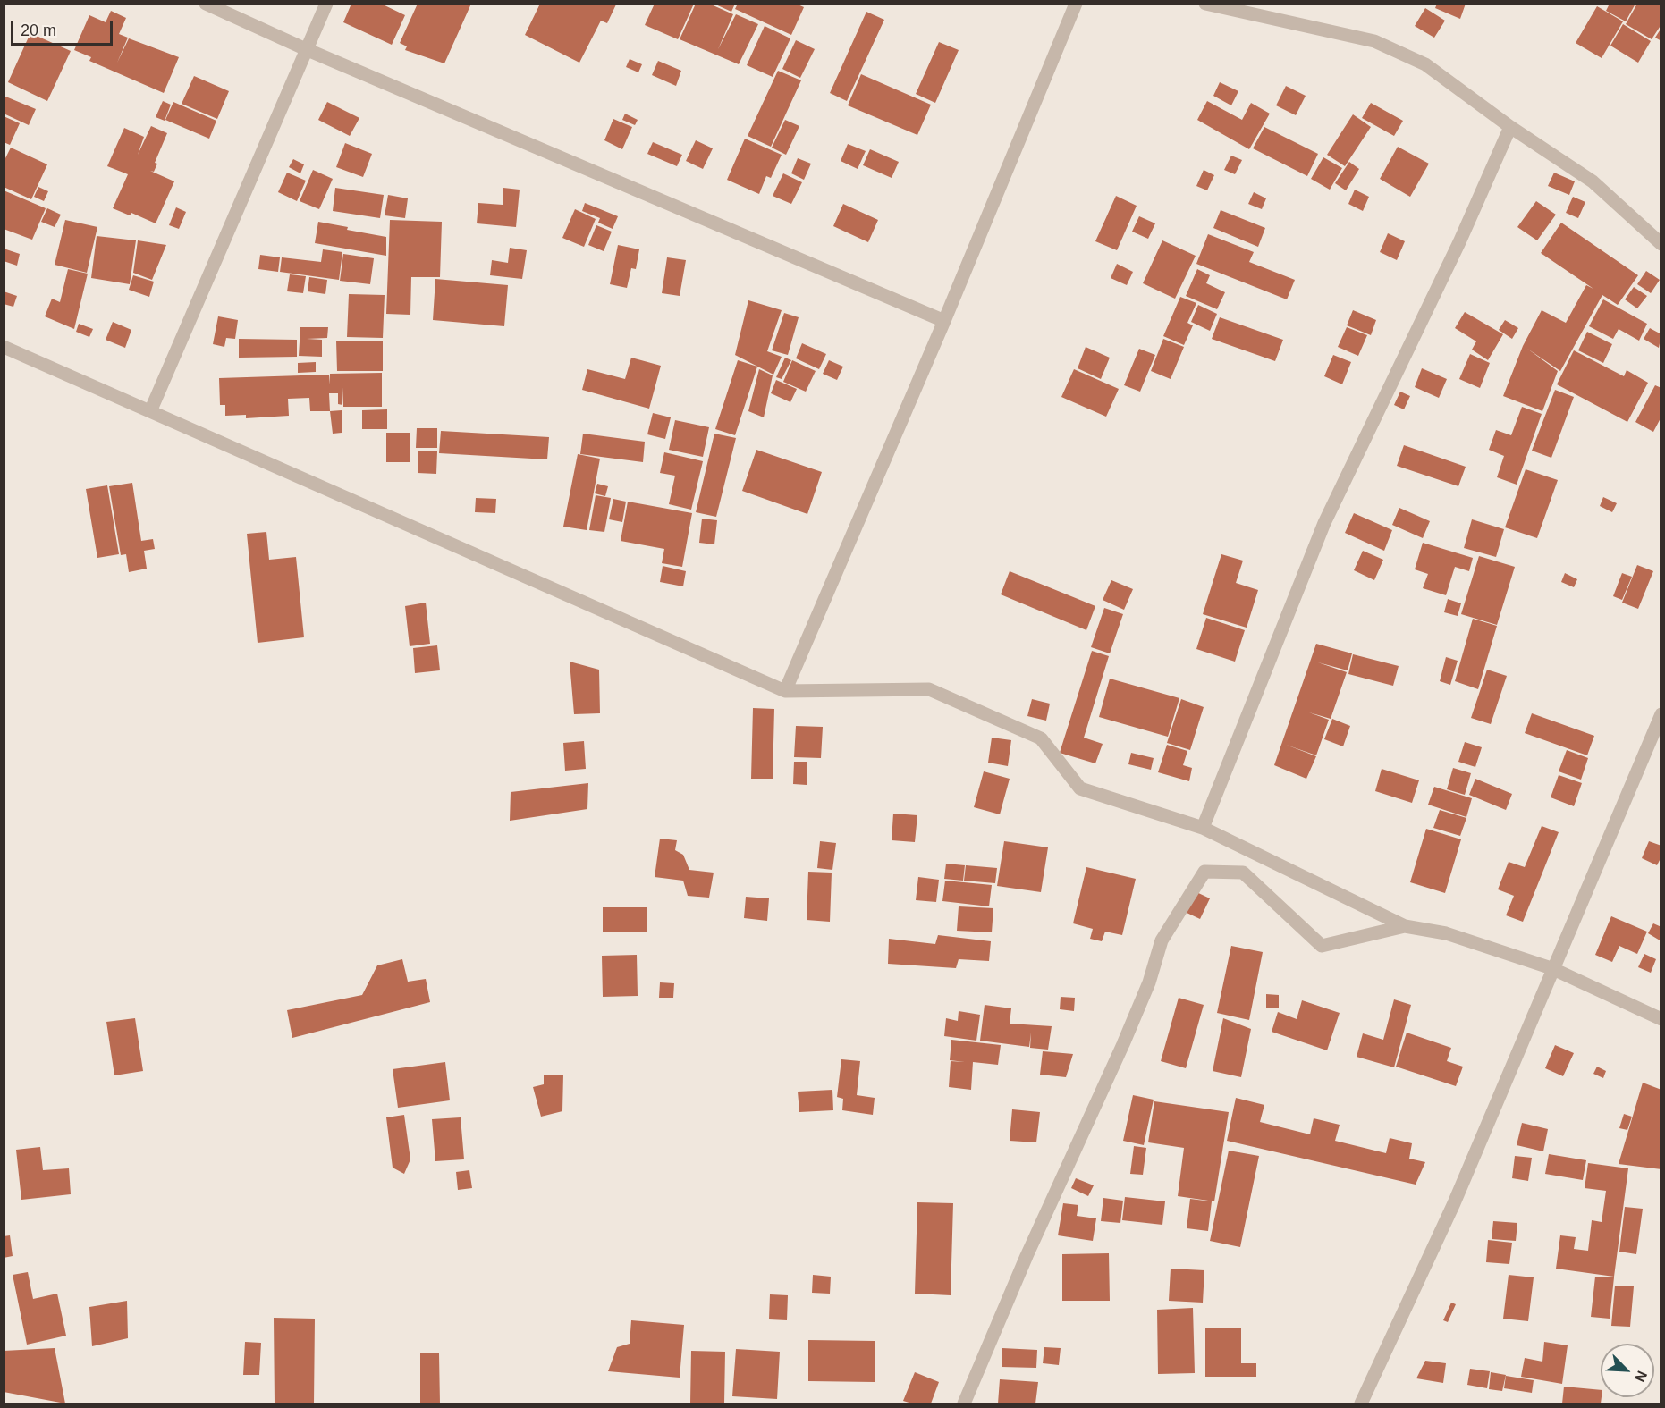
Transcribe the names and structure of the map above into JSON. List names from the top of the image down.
{
  "scale_bar": "20 m",
  "north": "bottom right"
}
